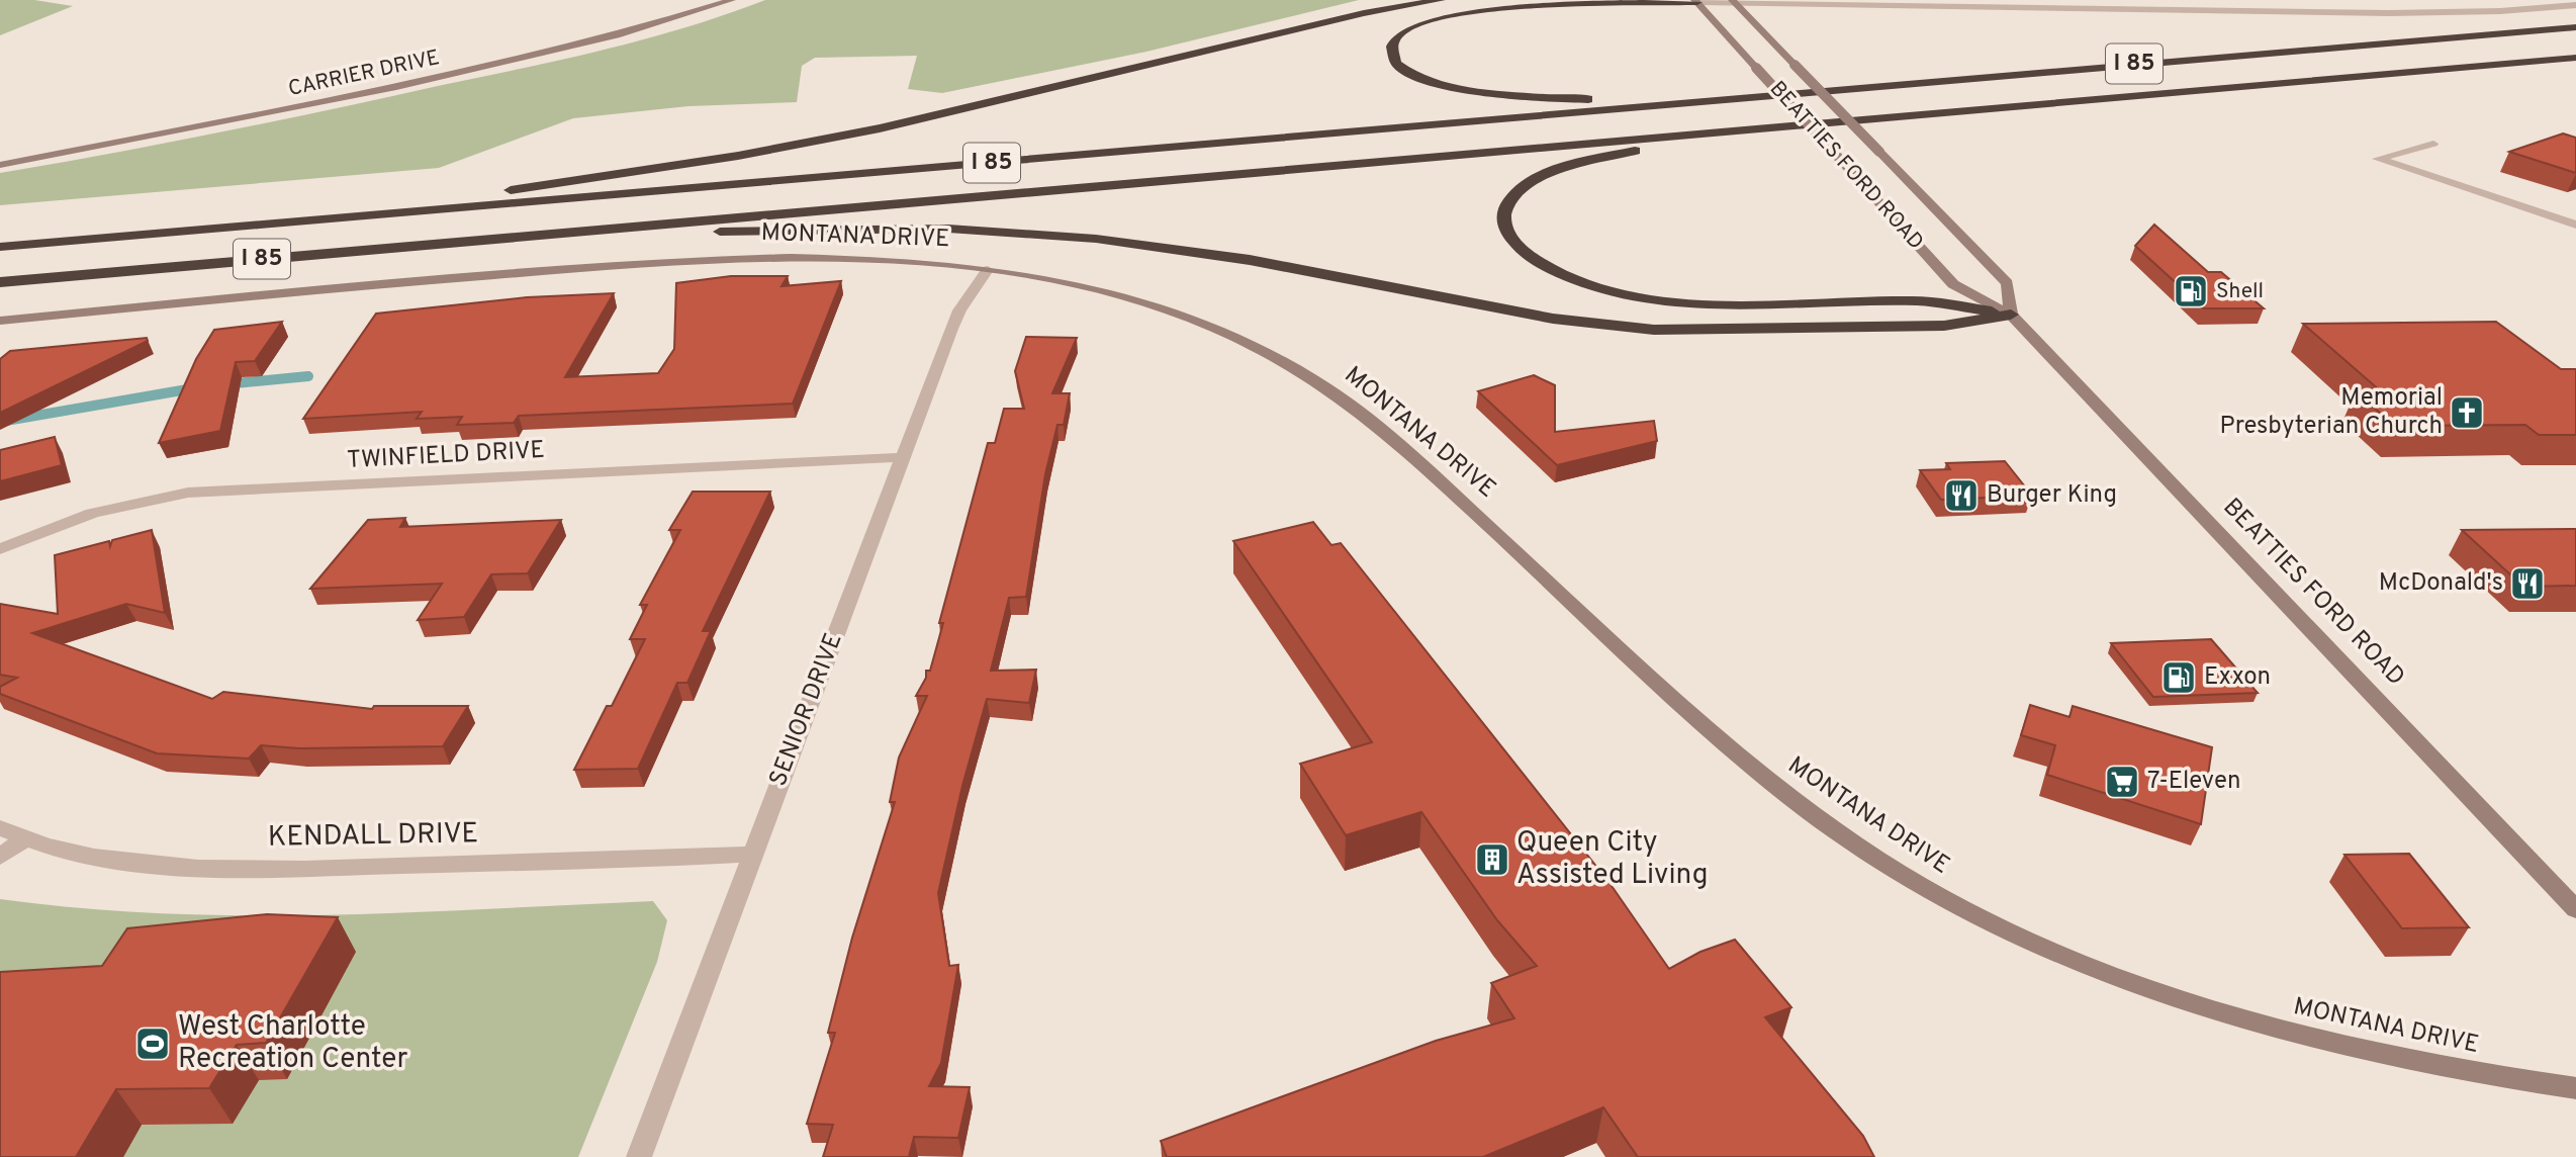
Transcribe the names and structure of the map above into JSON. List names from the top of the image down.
{
  "streets": {
    "highway": ["I 85"],
    "street": [
      "CARRIER DRIVE",
      "BEATTIES FORD ROAD",
      "MONTANA DRIVE",
      "TWINFIELD DRIVE",
      "SENIOR DRIVE",
      "KENDALL DRIVE"
    ]
  },
  "crossings": [
    ["MONTANA DRIVE", "SENIOR DRIVE"],
    ["TWINFIELD DRIVE", "SENIOR DRIVE"],
    ["SENIOR DRIVE", "KENDALL DRIVE"]
  ],
  "places": {
    "fuel station": ["Shell", "Exxon"],
    "church": ["Memorial Presbyterian Church"],
    "restaurant": ["Burger King", "McDonald's"],
    "supermarket": ["7-Eleven"],
    "building": ["Queen City Assisted Living"],
    "sports": ["West Charlotte Recreation Center"]
  }
}
